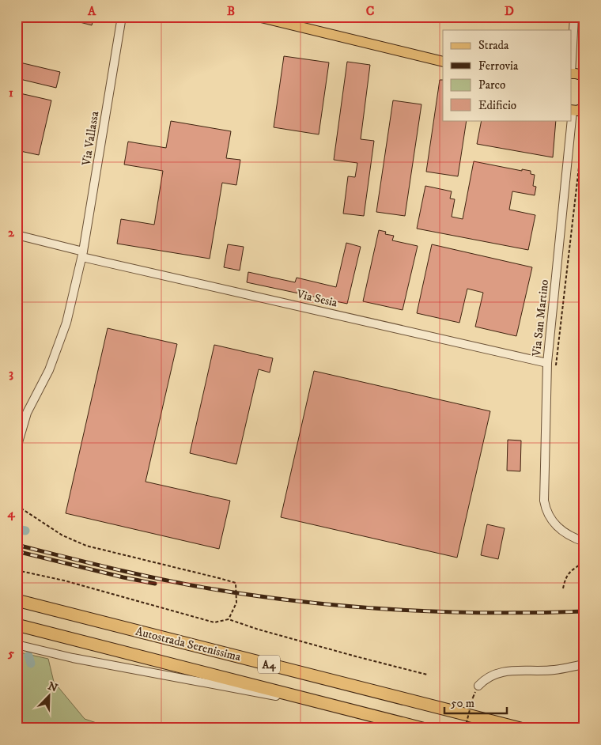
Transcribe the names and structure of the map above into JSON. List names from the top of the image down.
{
  "streets": {
    "highway": ["Autostrada Serenissima", "A4"],
    "street": ["Via Vallassa", "Via Sesia", "Via San Martino"]
  },
  "crossings": [
    ["Via Vallassa", "Via Sesia"],
    ["Via Sesia", "Via San Martino"]
  ],
  "legend": [
    "Strada",
    "Ferrovia",
    "Parco",
    "Edificio"
  ],
  "scale_bar": "50 m",
  "north": "top right",
  "grid": {
    "columns": [
      "A",
      "B",
      "C",
      "D"
    ],
    "rows": [
      "1",
      "2",
      "3",
      "4",
      "5"
    ]
  }
}
